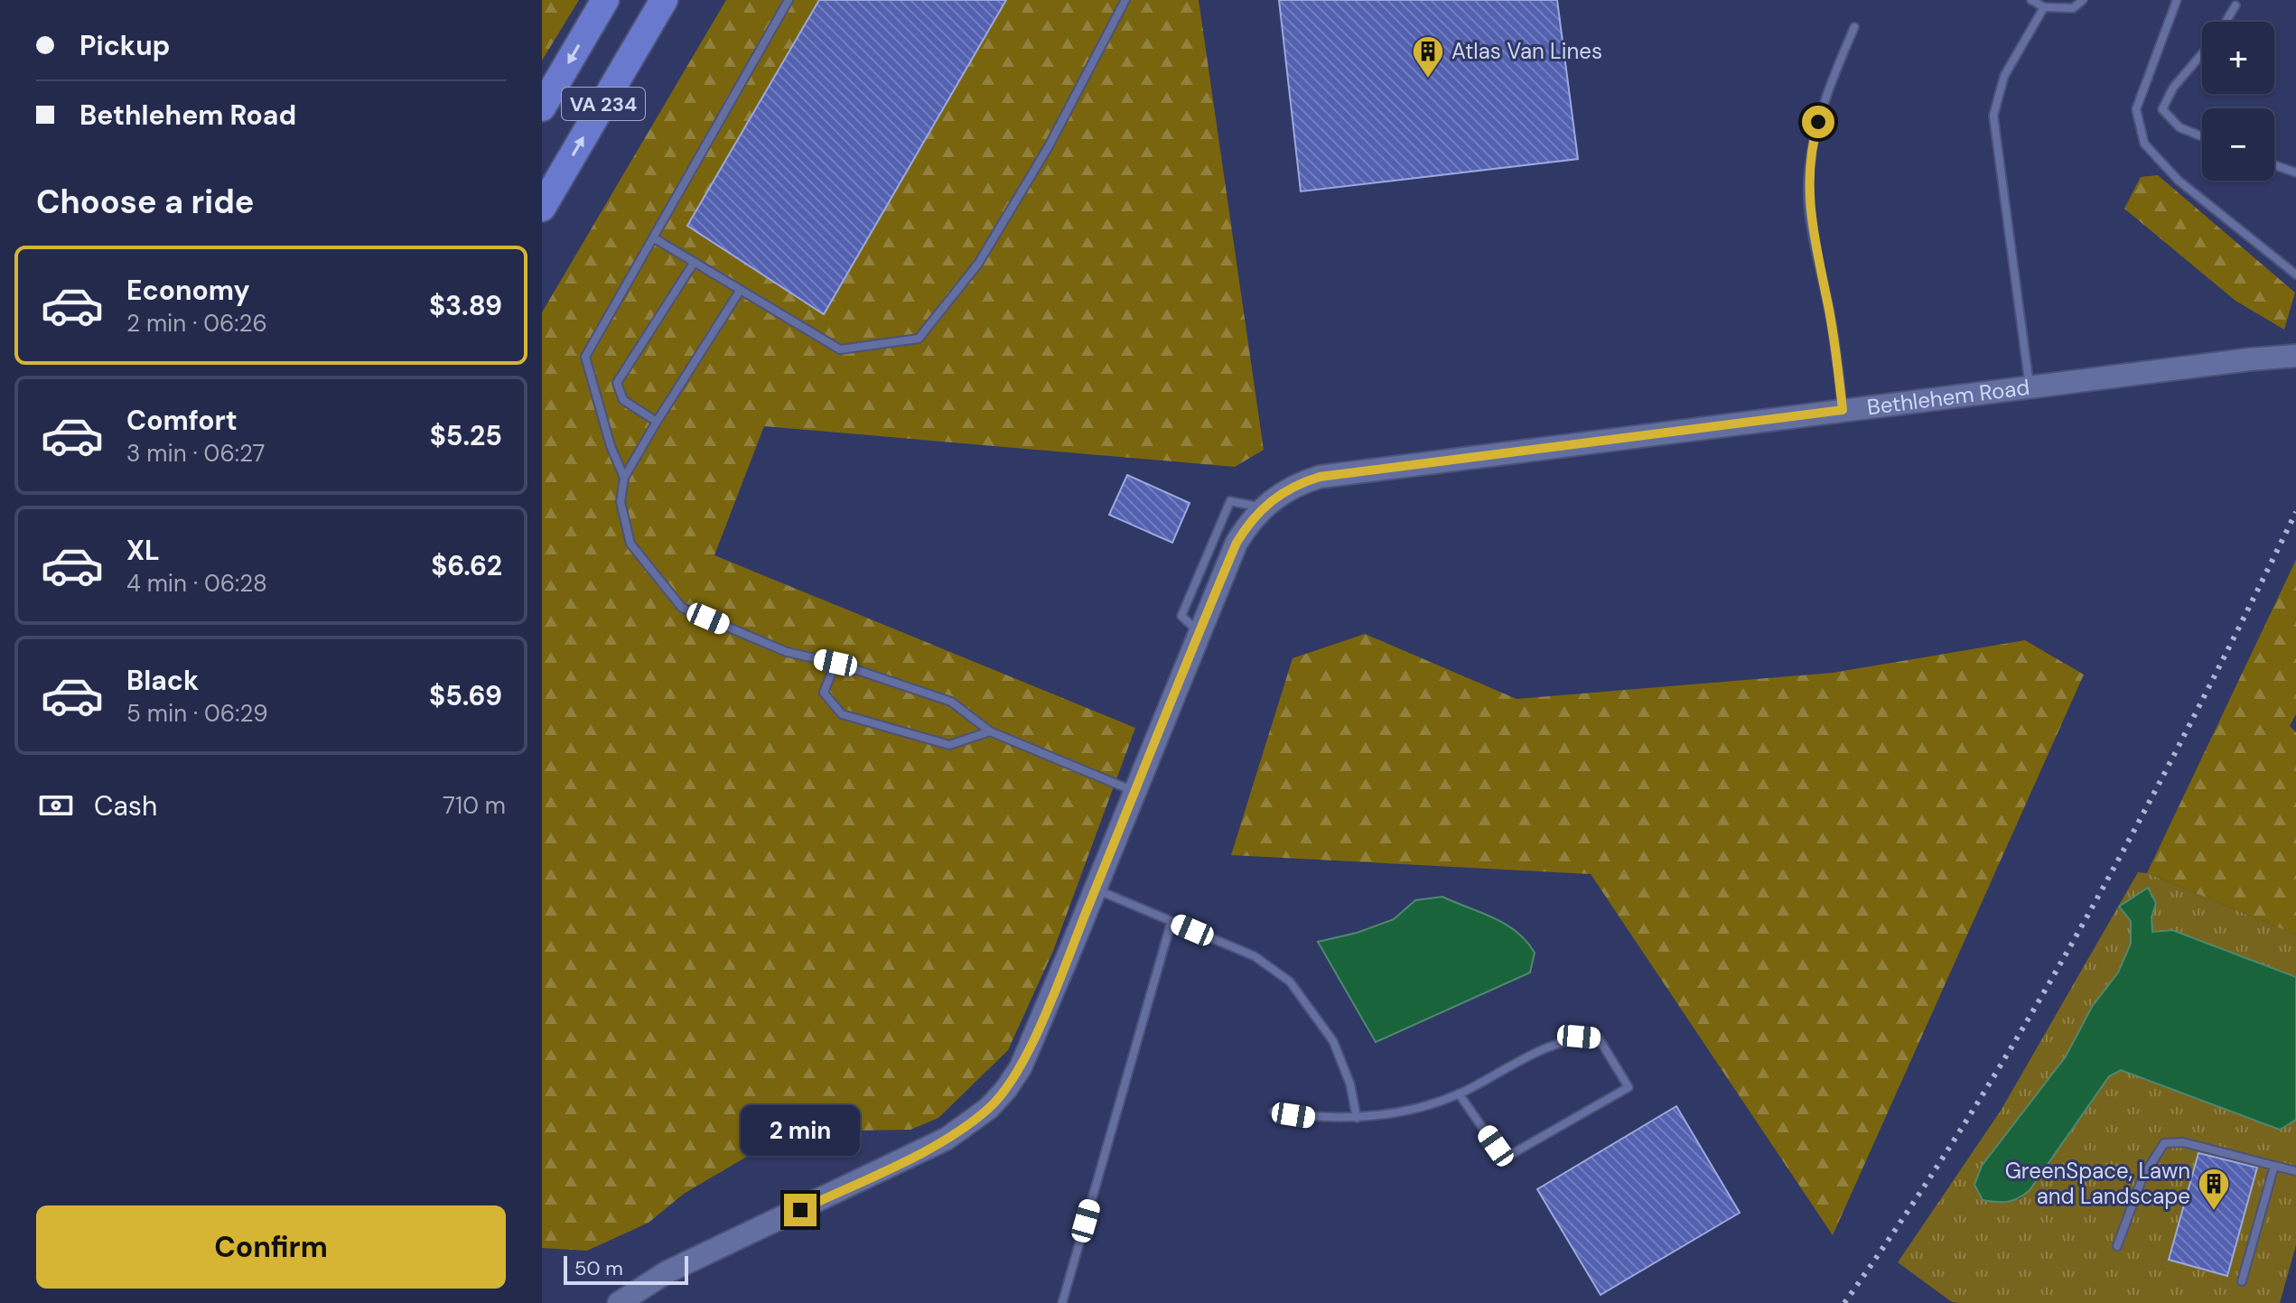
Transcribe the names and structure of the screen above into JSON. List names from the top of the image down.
{
  "streets": {
    "highway": ["VA 234"],
    "street": ["Bethlehem Road"]
  },
  "places": {
    "building": ["Atlas Van Lines", "GreenSpace, Lawn and Landscape"]
  },
  "scale_bar": "50 m",
  "page": {
    "banner": ["Pickup", "Bethlehem Road"],
    "map_buttons": ["+", "−"],
    "heading": "Choose a ride",
    "list": [
      {
        "name": "Economy",
        "note": "2 min · 06:26",
        "value": "$3.89"
      },
      {
        "name": "Comfort",
        "note": "3 min · 06:27",
        "value": "$5.25"
      },
      {
        "name": "XL",
        "note": "4 min · 06:28",
        "value": "$6.62"
      },
      {
        "name": "Black",
        "note": "5 min · 06:29",
        "value": "$5.69"
      }
    ],
    "pay": ["Cash", "710 m"],
    "bubble": "2 min",
    "buttons": "Confirm",
    "scale": "50 m"
  }
}
